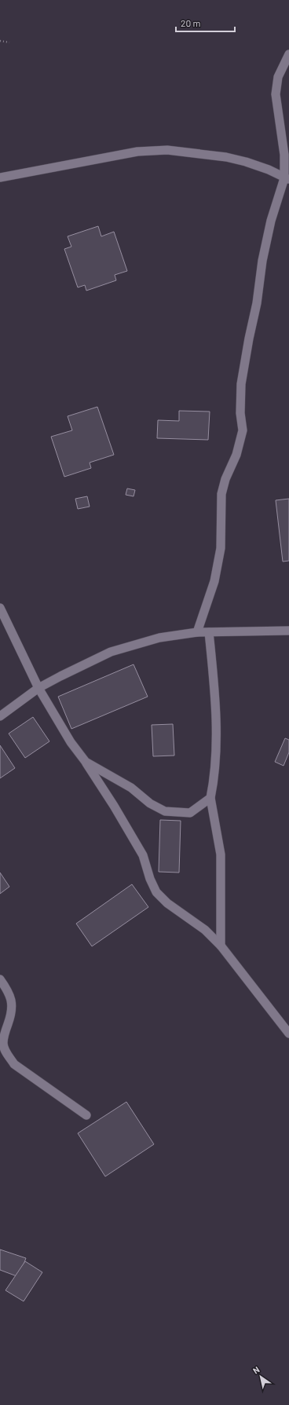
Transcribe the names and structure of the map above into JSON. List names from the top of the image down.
{
  "scale_bar": "20 m",
  "north": "top left"
}
